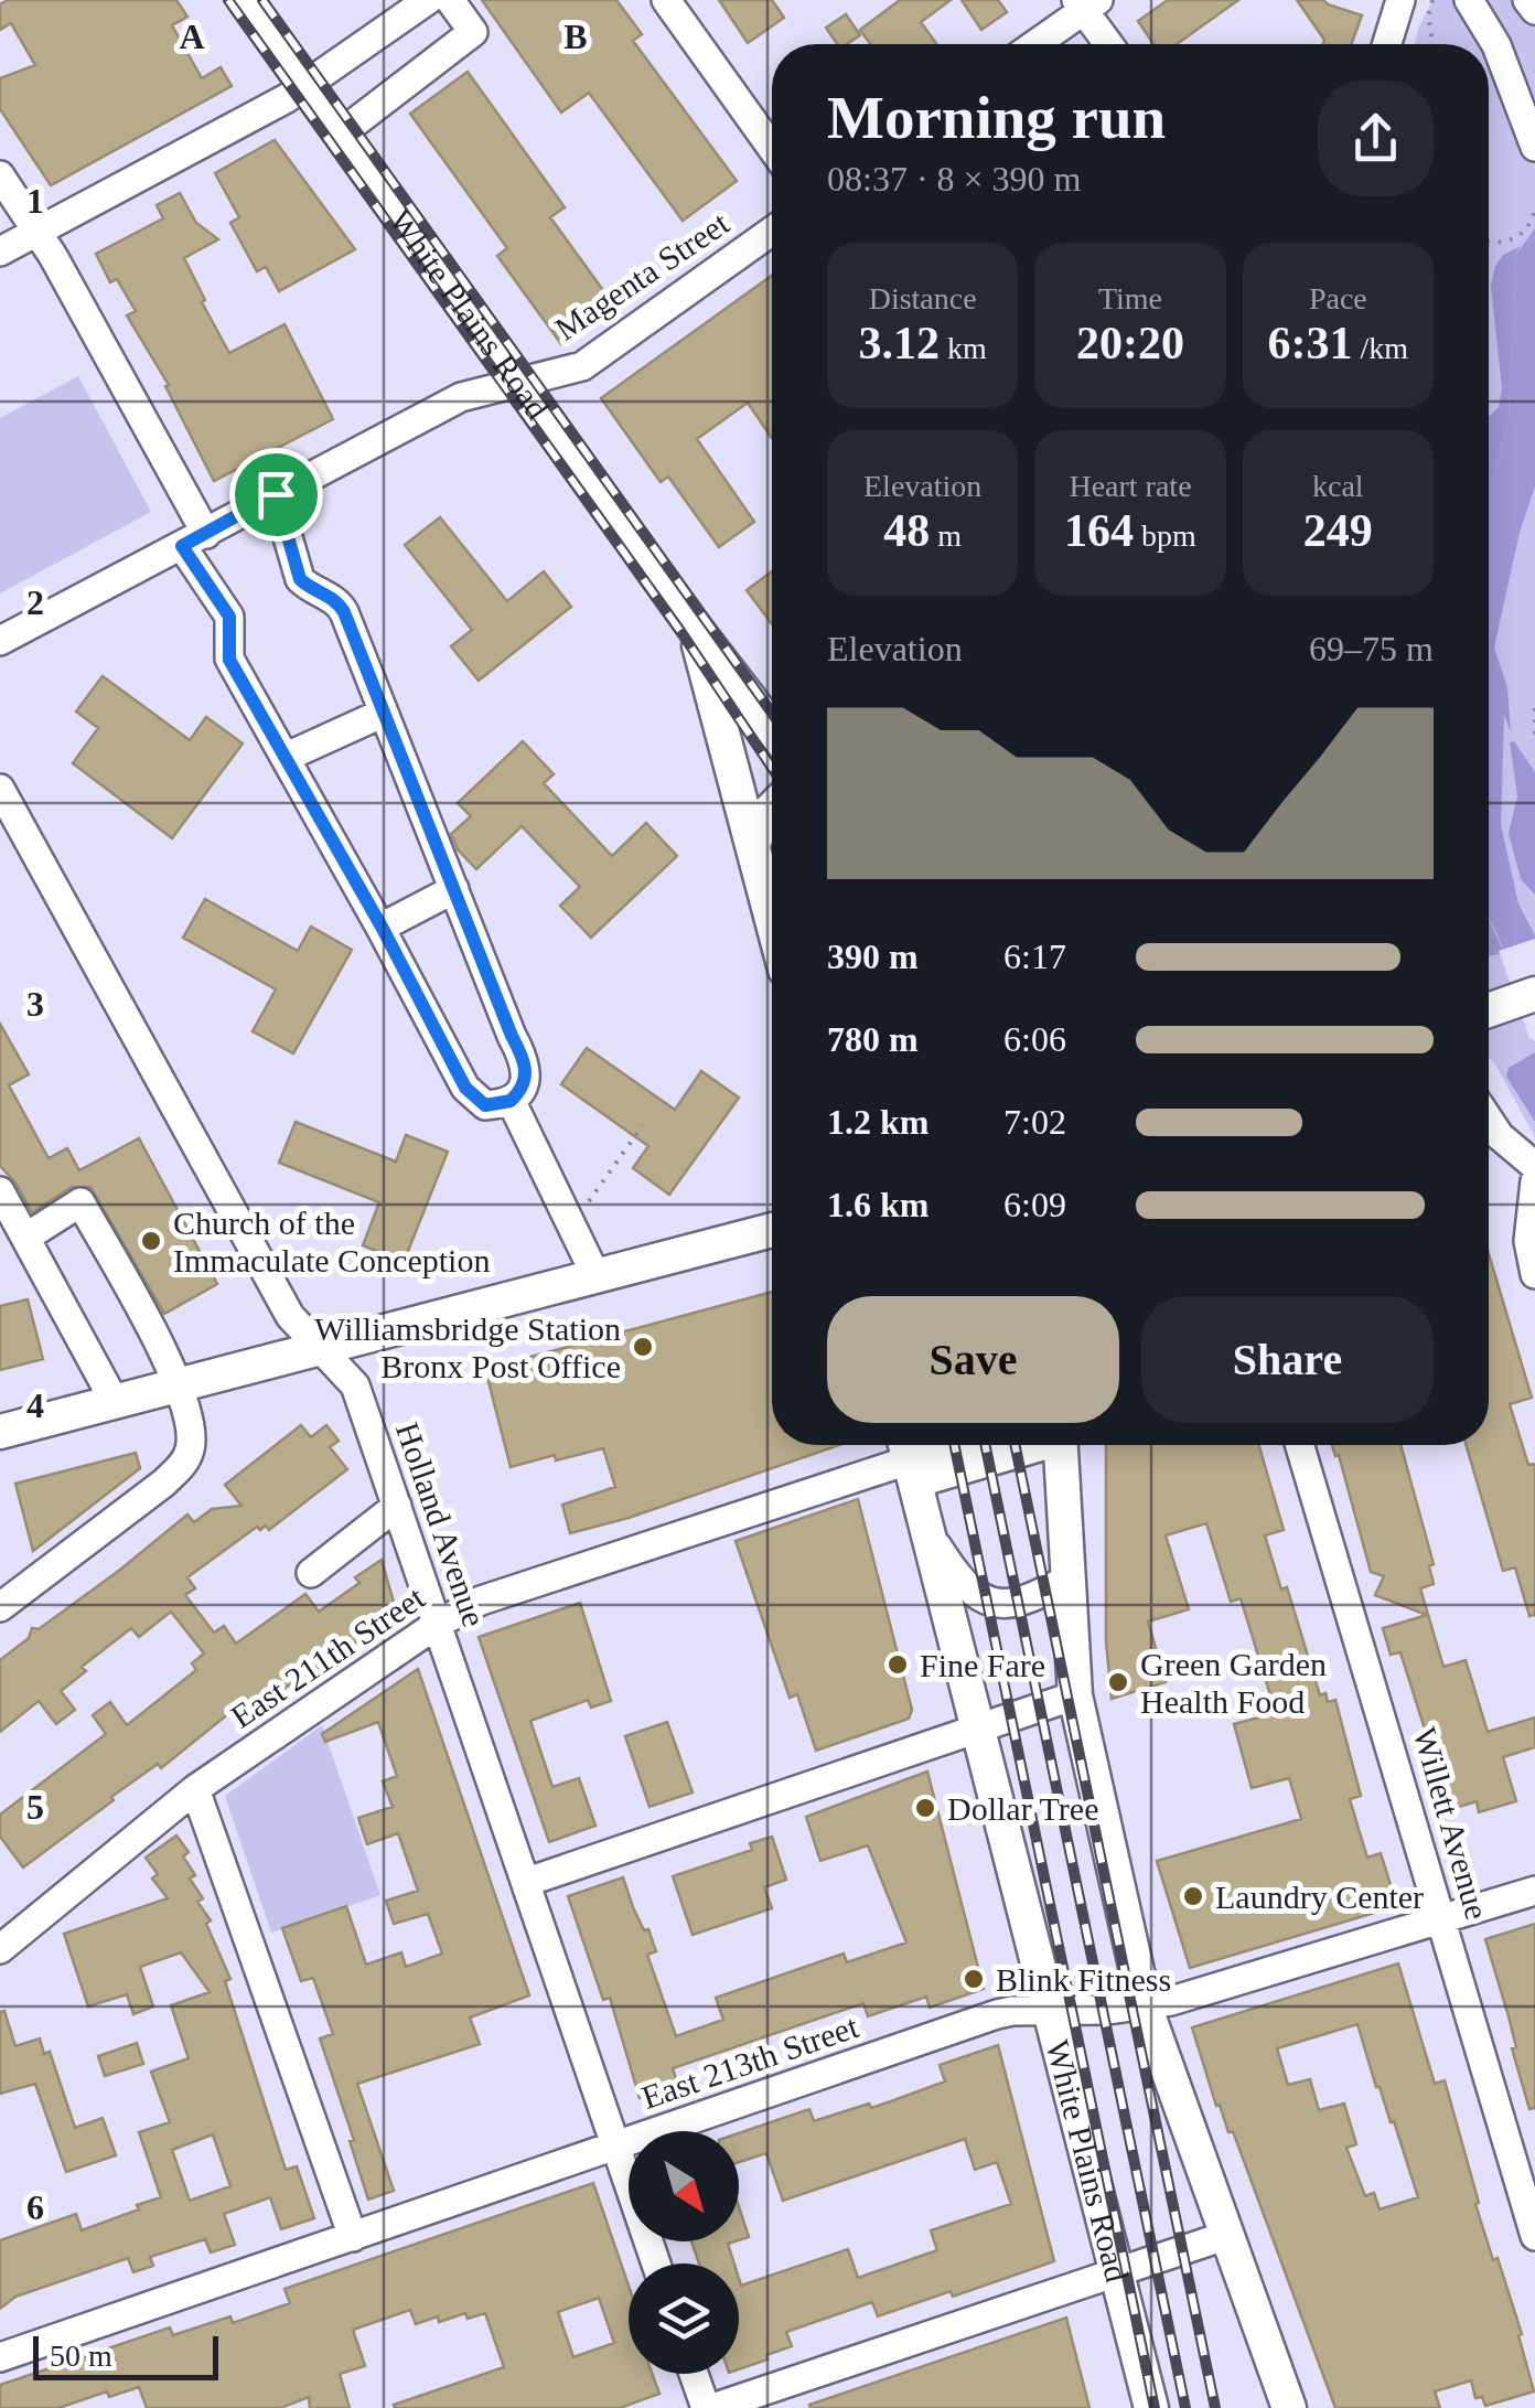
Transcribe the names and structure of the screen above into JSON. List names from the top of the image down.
{
  "streets": {
    "main road": ["White Plains Road"],
    "street": [
      "Magenta Street",
      "Holland Avenue",
      "East 211th Street",
      "Willett Avenue",
      "East 213th Street"
    ]
  },
  "crossings": [
    ["Magenta Street", "White Plains Road"],
    ["White Plains Road", "East 211th Street"],
    ["White Plains Road", "East 213th Street"],
    ["Holland Avenue", "East 211th Street"],
    ["Holland Avenue", "East 213th Street"],
    ["Willett Avenue", "East 213th Street"]
  ],
  "places": [
    "Church of the Immaculate Conception",
    "Williamsbridge Station Bronx Post Office",
    "Fine Fare",
    "Green Garden Health Food",
    "Dollar Tree",
    "Laundry Center",
    "Blink Fitness"
  ],
  "scale_bar": "50 m",
  "north": "bottom right",
  "page": {
    "heading": ["Morning run", "08:37 · 8 × 390 m"],
    "stats": [
      ["Distance", "3.12 km"],
      ["Time", "20:20"],
      ["Pace", "6:31 /km"],
      ["Elevation", "48 m"],
      ["Heart rate", "164 bpm"],
      ["kcal", "249"]
    ],
    "chart": ["Elevation", "69–75 m"],
    "list": [
      {
        "name": "390 m",
        "note": "6:17"
      },
      {
        "name": "780 m",
        "note": "6:06"
      },
      {
        "name": "1.2 km",
        "note": "7:02"
      },
      {
        "name": "1.6 km",
        "note": "6:09"
      }
    ],
    "buttons": ["Save", "Share"],
    "scale": "50 m"
  },
  "grid": {
    "columns": ["A", "B"],
    "rows": [
      "1",
      "2",
      "3",
      "4",
      "5",
      "6"
    ]
  }
}
